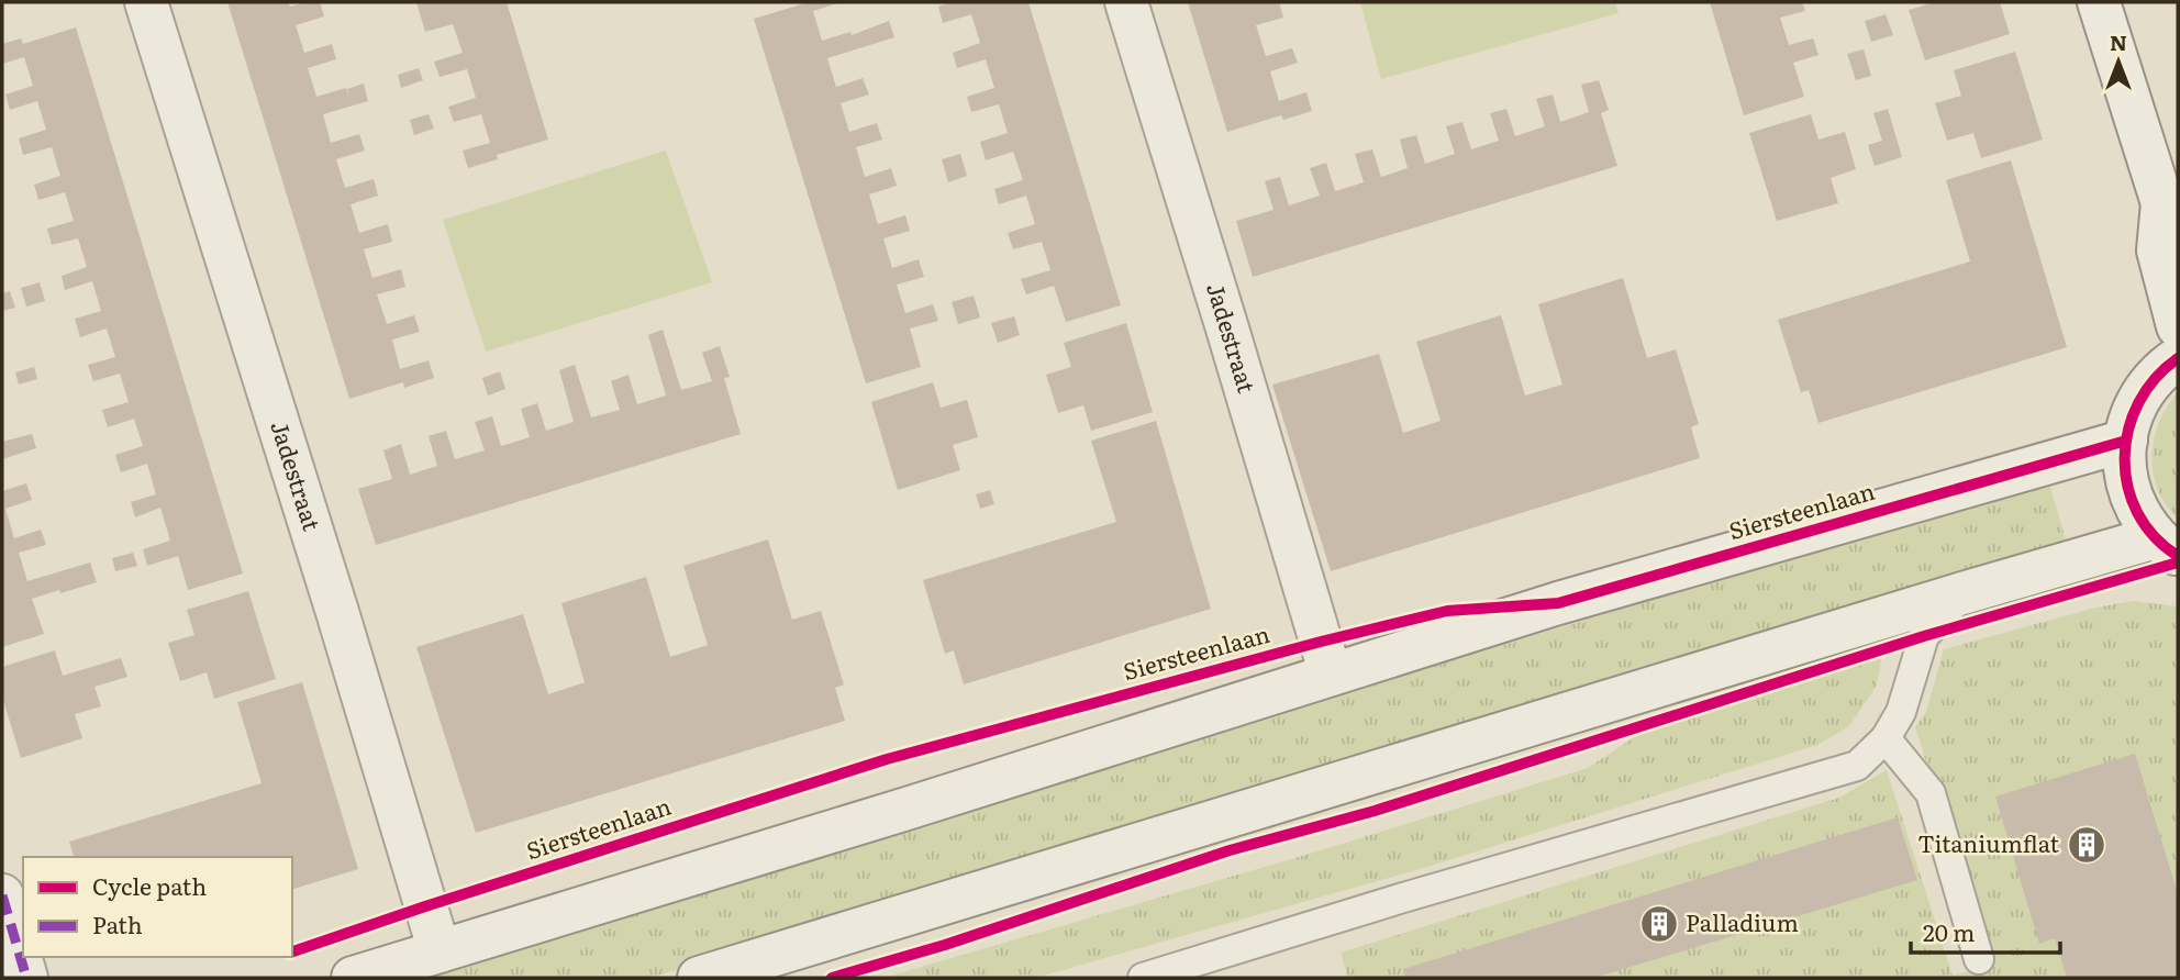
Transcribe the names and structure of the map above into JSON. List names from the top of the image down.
{
  "streets": {
    "main road": ["Jadestraat", "Siersteenlaan"]
  },
  "crossings": [
    ["Jadestraat", "Siersteenlaan"]
  ],
  "places": {
    "building": ["Titaniumflat", "Palladium"]
  },
  "legend": ["Cycle path", "Path"],
  "scale_bar": "20 m",
  "north": "top"
}
